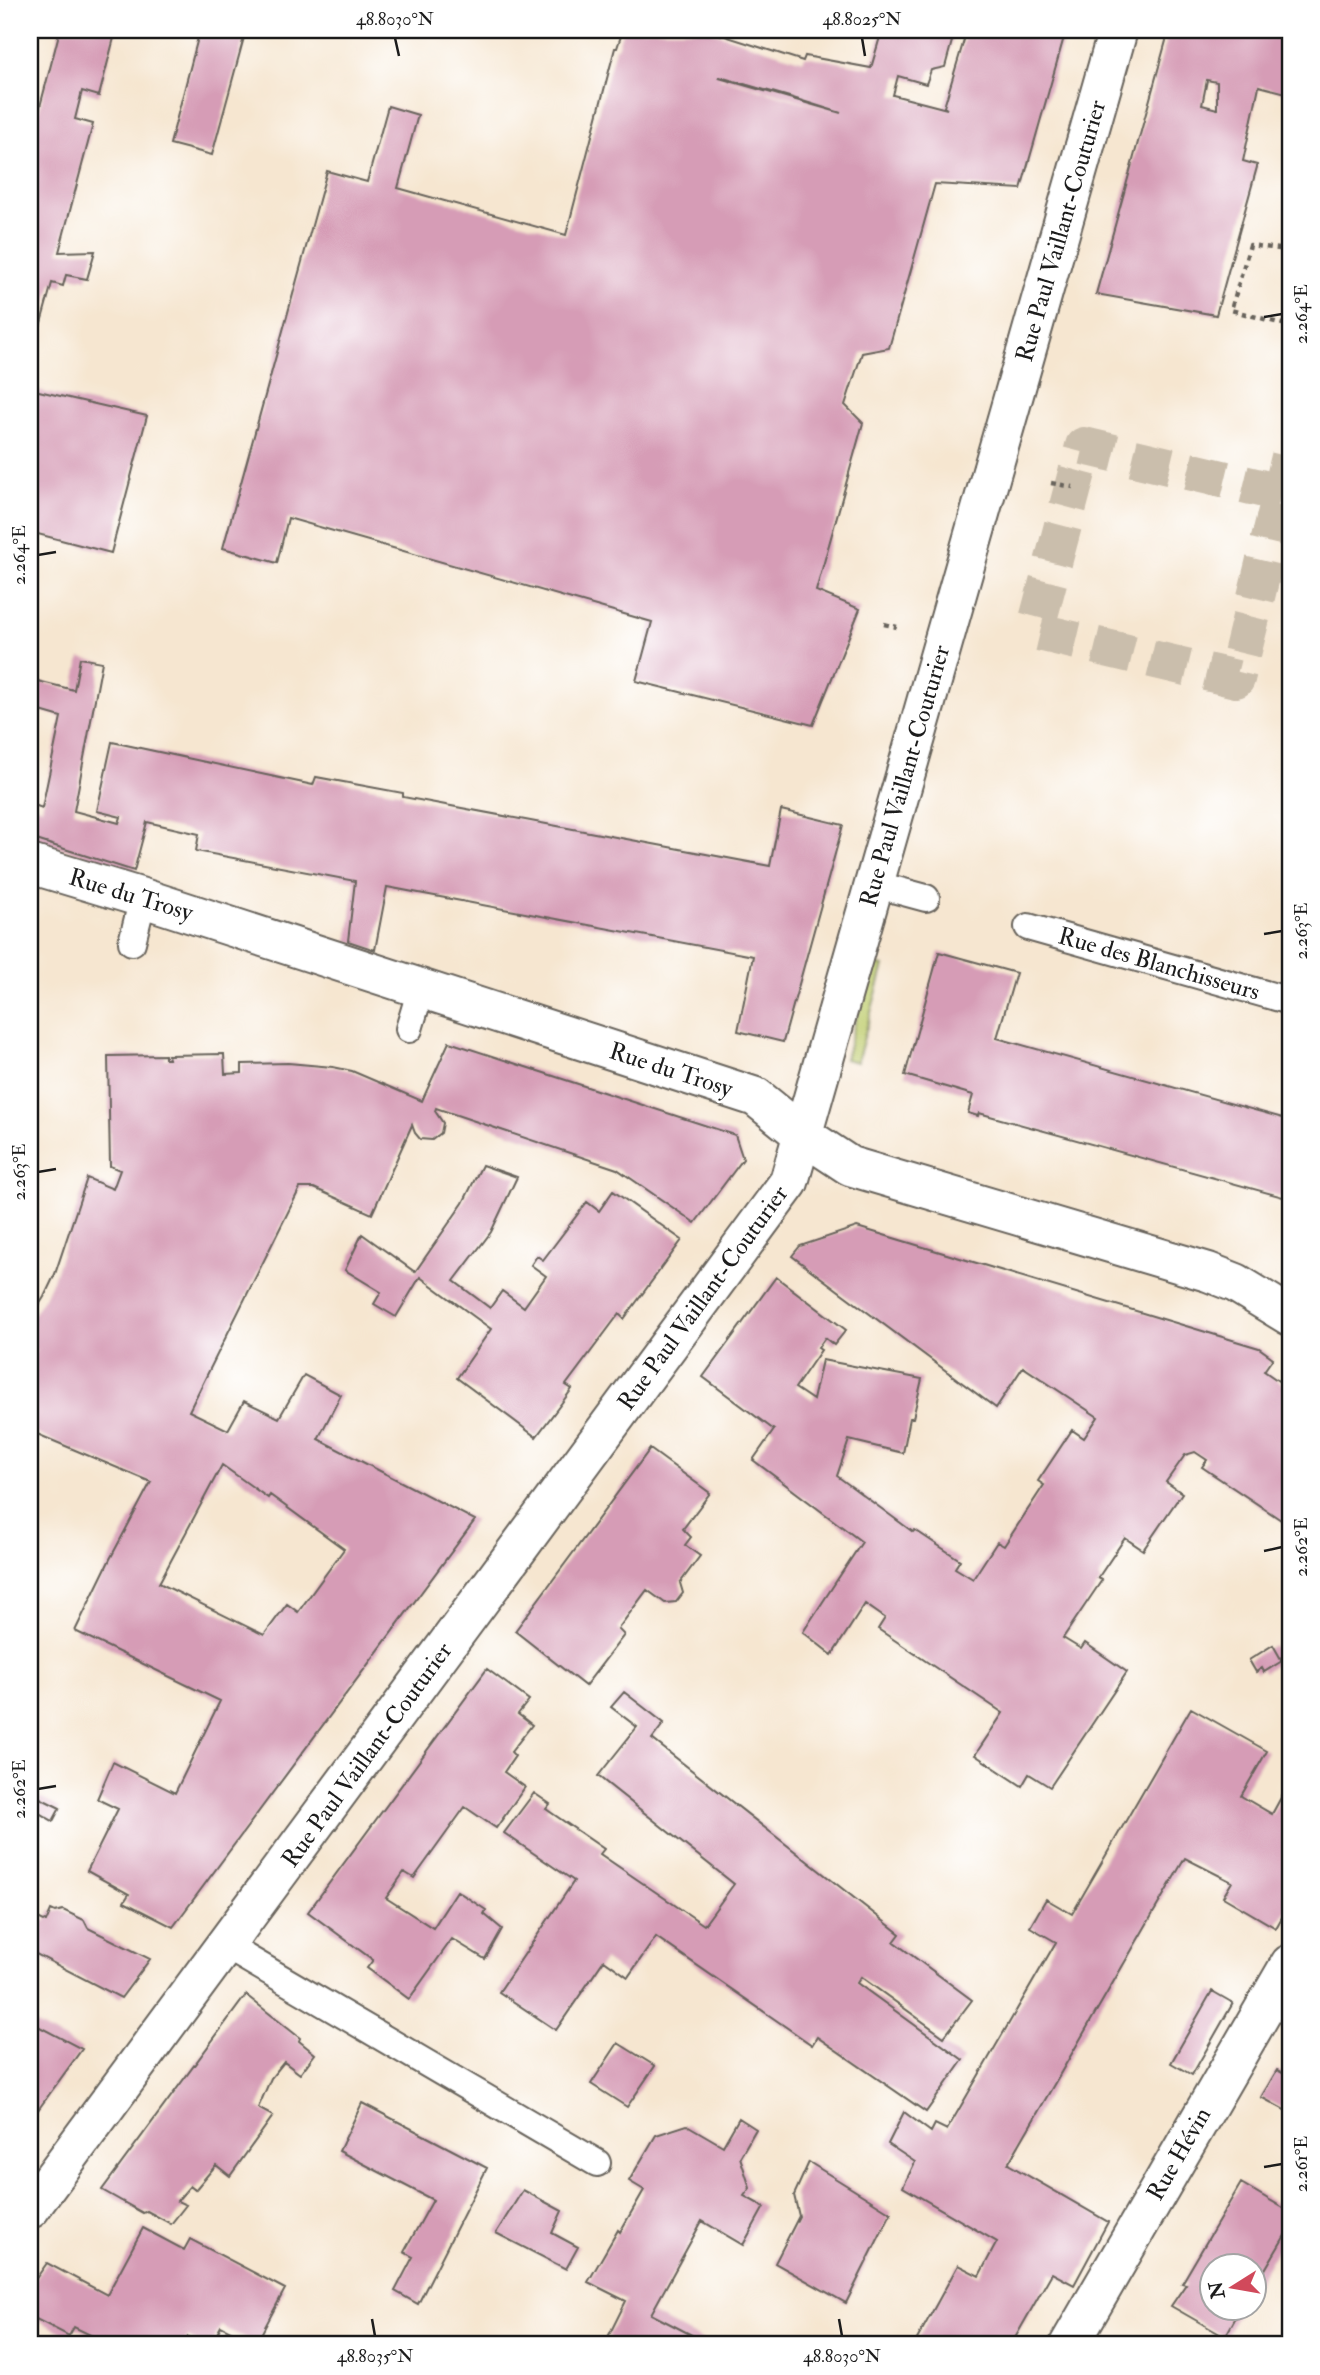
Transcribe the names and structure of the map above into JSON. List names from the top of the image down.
{
  "streets": {
    "street": ["Rue Paul Vaillant-Couturier", "Rue du Trosy", "Rue Hévin"],
    "lane": ["Rue des Blanchisseurs"]
  },
  "crossings": [
    ["Rue Paul Vaillant-Couturier", "Rue du Trosy"]
  ],
  "north": "left",
  "coordinates": [
    "48.8030°N",
    "48.8025°N",
    "2.264°E",
    "2.263°E",
    "2.262°E",
    "2.261°E",
    "48.8035°N"
  ]
}
